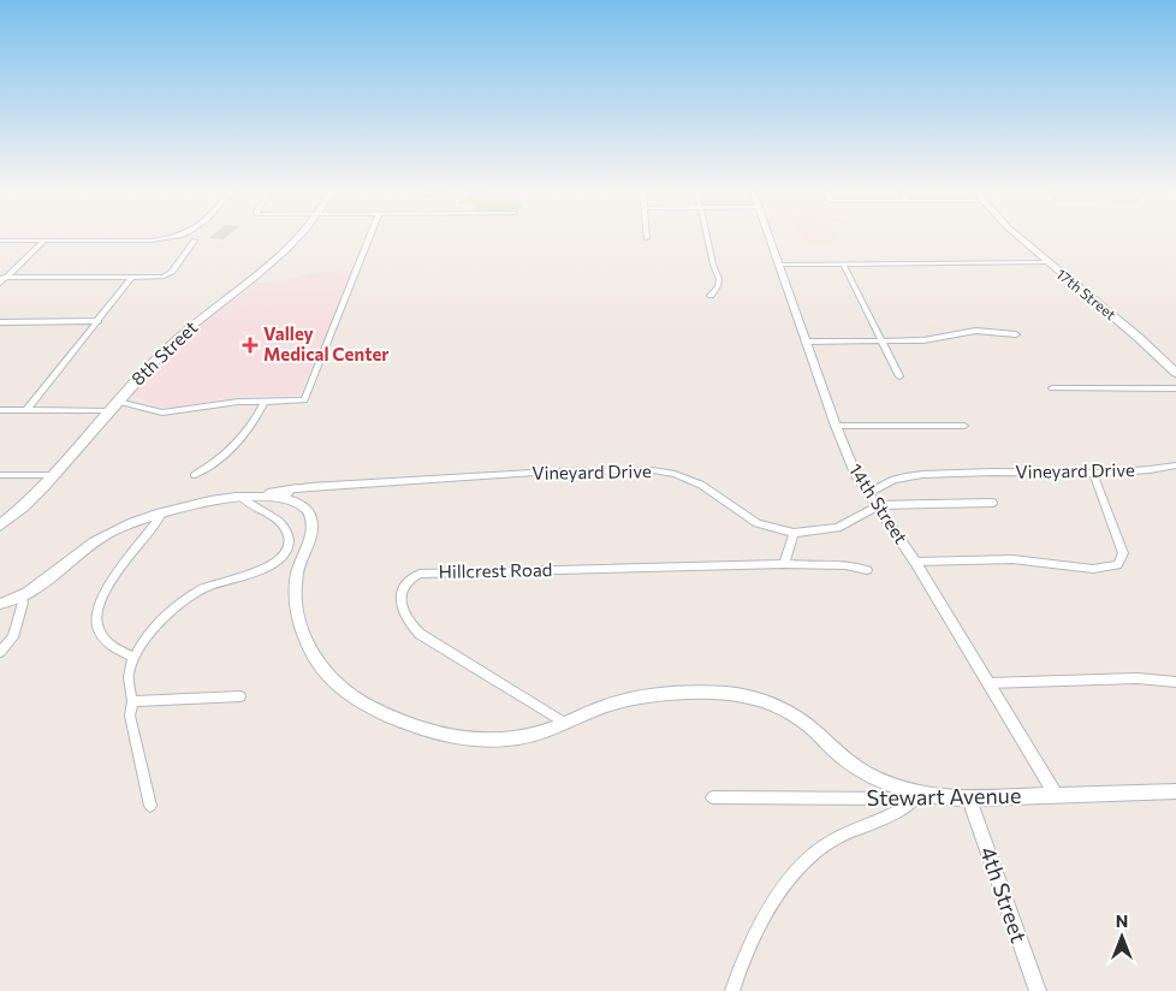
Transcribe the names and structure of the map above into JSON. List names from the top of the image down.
{
  "streets": {
    "main road": ["17th Street", "8th Street"],
    "street": [
      "Vineyard Drive",
      "14th Street",
      "Hillcrest Road",
      "Stewart Avenue",
      "4th Street"
    ]
  },
  "crossings": [
    ["Vineyard Drive", "14th Street"],
    ["14th Street", "Stewart Avenue"],
    ["Stewart Avenue", "4th Street"]
  ],
  "places": {
    "health": ["Valley Medical Center"]
  },
  "north": "top"
}
